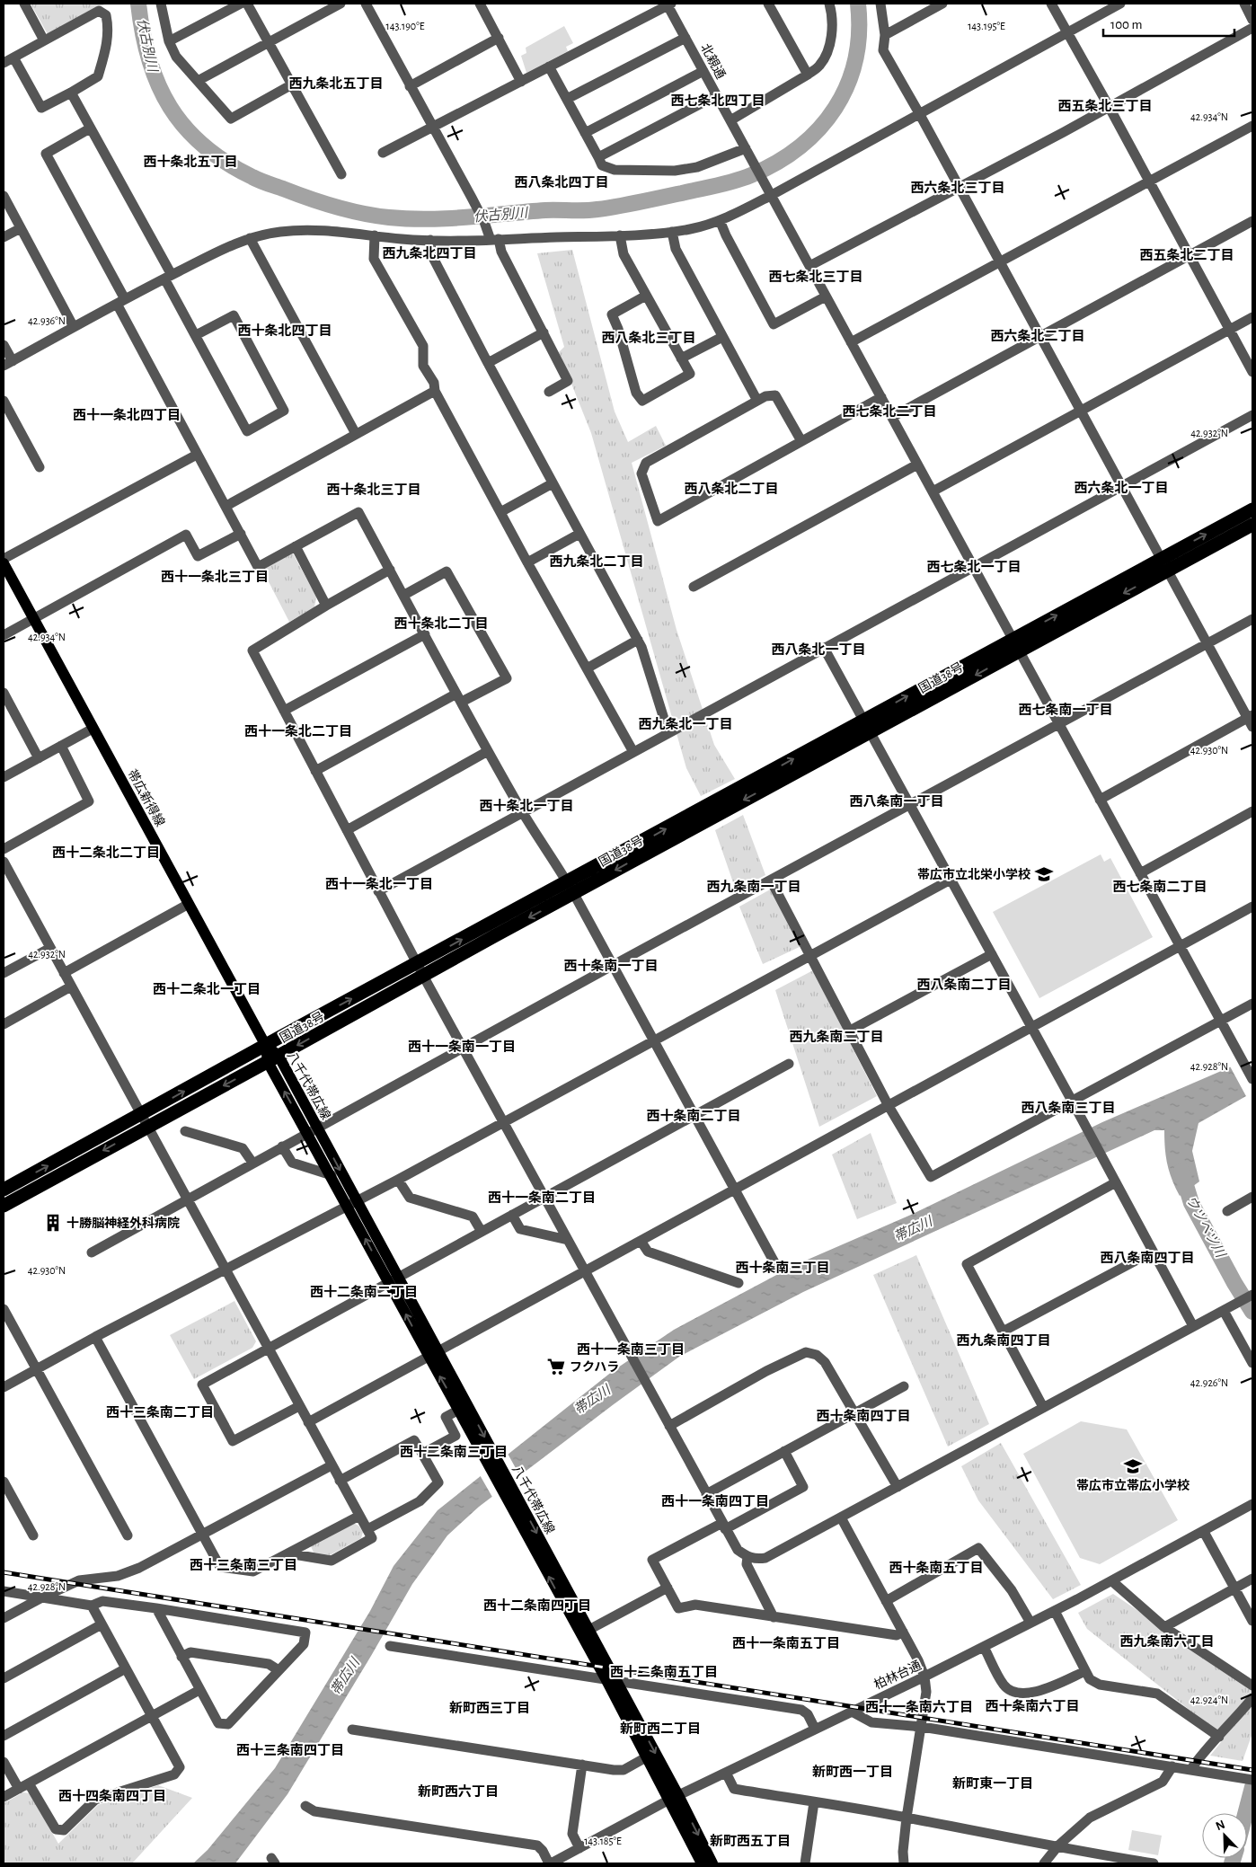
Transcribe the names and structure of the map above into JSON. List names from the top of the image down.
{
  "streets": {
    "highway": ["国道38号"],
    "main road": ["帯広新得線", "八千代帯広線"],
    "street": ["北親通", "柏林台通"]
  },
  "crossings": [
    ["北親通", "国道38号"],
    ["国道38号", "帯広新得線"],
    ["国道38号", "八千代帯広線"],
    ["帯広新得線", "八千代帯広線"],
    ["八千代帯広線", "柏林台通"]
  ],
  "districts": [
    "西九条北五丁目",
    "西七条北四丁目",
    "西五条北三丁目",
    "西十条北五丁目",
    "西八条北四丁目",
    "西六条北三丁目",
    "西九条北四丁目",
    "西五条北二丁目",
    "西七条北三丁目",
    "西十条北四丁目",
    "西六条北二丁目",
    "西八条北三丁目",
    "西七条北二丁目",
    "西十一条北四丁目",
    "西六条北一丁目",
    "西八条北二丁目",
    "西十条北三丁目",
    "西九条北二丁目",
    "西七条北一丁目",
    "西十一条北三丁目",
    "西十条北二丁目",
    "西八条北一丁目",
    "西七条南一丁目",
    "西九条北一丁目",
    "西十一条北二丁目",
    "西八条南一丁目",
    "西十条北一丁目",
    "西十二条北二丁目",
    "西十一条北一丁目",
    "西九条南一丁目",
    "西七条南二丁目",
    "西十条南一丁目",
    "西八条南二丁目",
    "西十二条北一丁目",
    "西九条南二丁目",
    "西十一条南一丁目",
    "西八条南三丁目",
    "西十条南二丁目",
    "西十一条南二丁目",
    "西八条南四丁目",
    "西十条南三丁目",
    "西十二条南二丁目",
    "西九条南四丁目",
    "西十一条南三丁目",
    "西十三条南二丁目",
    "西十条南四丁目",
    "西十二条南三丁目",
    "西十一条南四丁目",
    "西十三条南三丁目",
    "西十条南五丁目",
    "西十二条南四丁目",
    "西九条南六丁目",
    "西十一条南五丁目",
    "西十二条南五丁目",
    "西十条南六丁目",
    "西十一条南六丁目",
    "新町西三丁目",
    "新町西二丁目",
    "西十三条南四丁目",
    "新町西一丁目",
    "新町東一丁目",
    "新町西六丁目",
    "西十四条南四丁目",
    "新町西五丁目"
  ],
  "water": ["伏古別川", "ウツベツ川", "帯広川"],
  "places": {
    "school or university": ["帯広市立北栄小学校", "帯広市立帯広小学校"],
    "building": ["十勝脳神経外科病院"],
    "supermarket": ["フクハラ"]
  },
  "scale_bar": "100 m",
  "north": "top left",
  "coordinates": [
    "143.190°E",
    "143.195°E",
    "42.934°N",
    "42.936°N",
    "42.932°N",
    "42.930°N",
    "42.928°N",
    "42.926°N",
    "42.924°N",
    "143.185°E"
  ]
}
